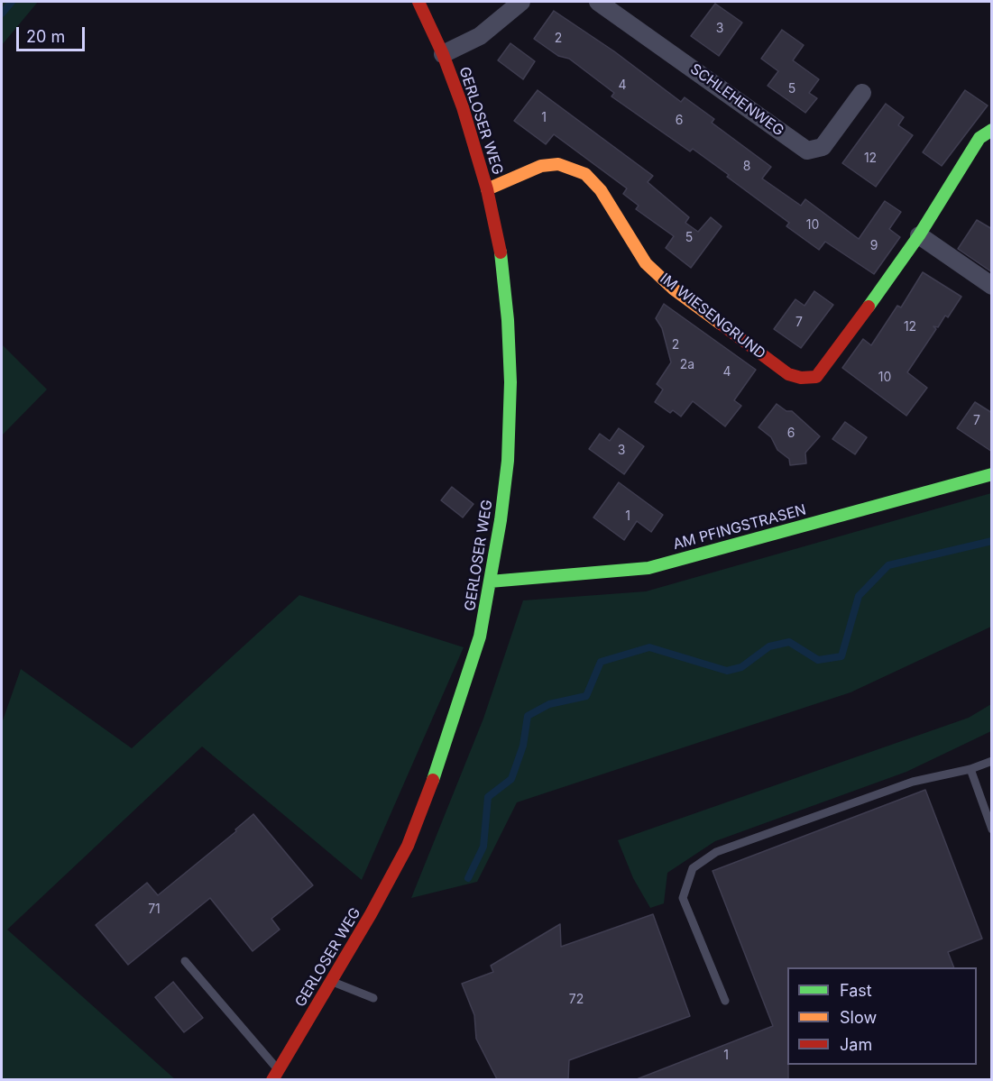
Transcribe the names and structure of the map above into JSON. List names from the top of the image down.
{
  "streets": {
    "street": [
      "SCHLEHENWEG",
      "GERLOSER WEG",
      "IM WIESENGRUND",
      "AM PFINGSTRASEN"
    ]
  },
  "crossings": [
    ["GERLOSER WEG", "IM WIESENGRUND"],
    ["GERLOSER WEG", "AM PFINGSTRASEN"]
  ],
  "house_numbers": [
    "3",
    "2",
    "4",
    "5",
    "1",
    "6",
    "12",
    "8",
    "10",
    "5",
    "9",
    "7",
    "12",
    "2",
    "2a",
    "4",
    "10",
    "7",
    "6",
    "3",
    "1",
    "71",
    "72",
    "1"
  ],
  "legend": ["Fast", "Slow", "Jam"],
  "scale_bar": "20 m"
}
